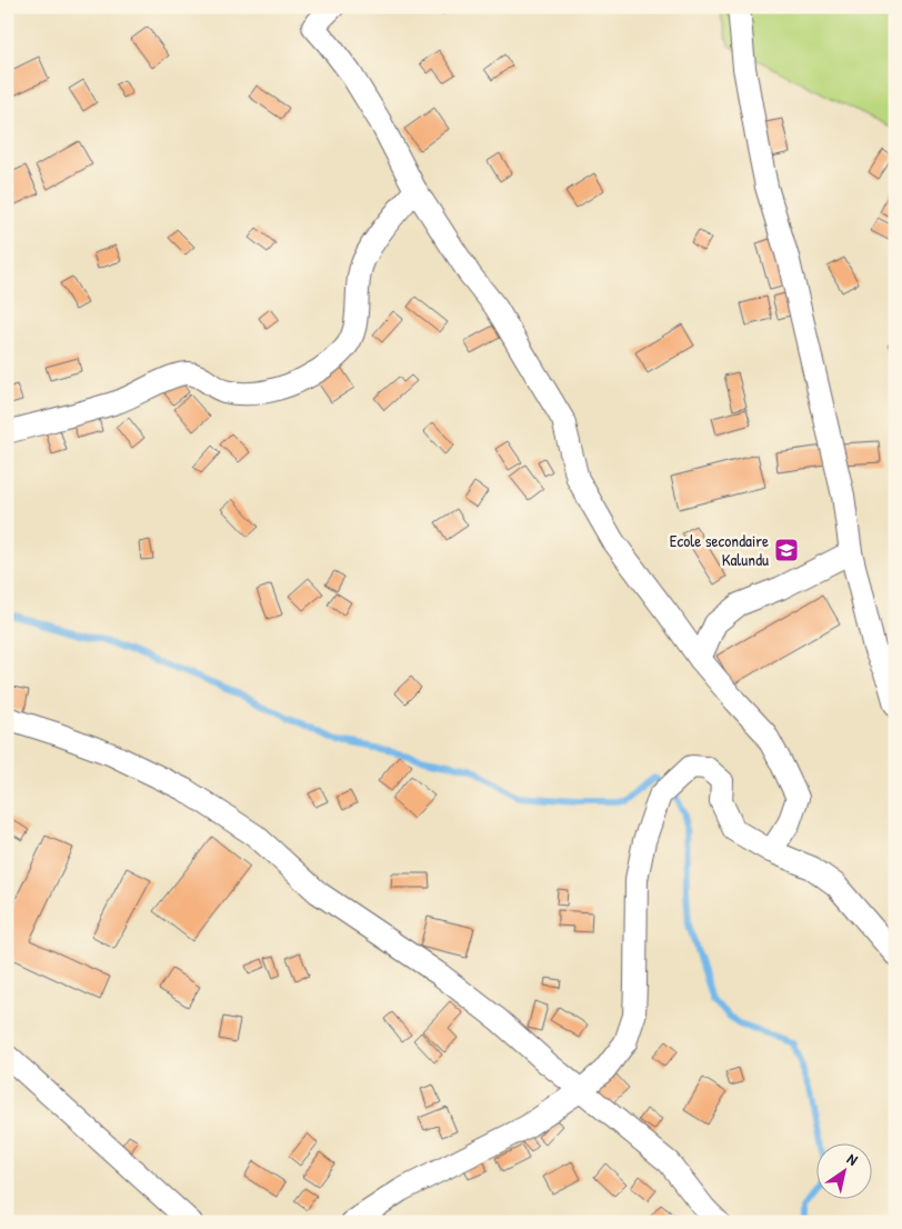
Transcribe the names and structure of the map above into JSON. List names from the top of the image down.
{
  "places": {
    "school or university": ["Ecole secondaire Kalundu"]
  },
  "north": "top right"
}
